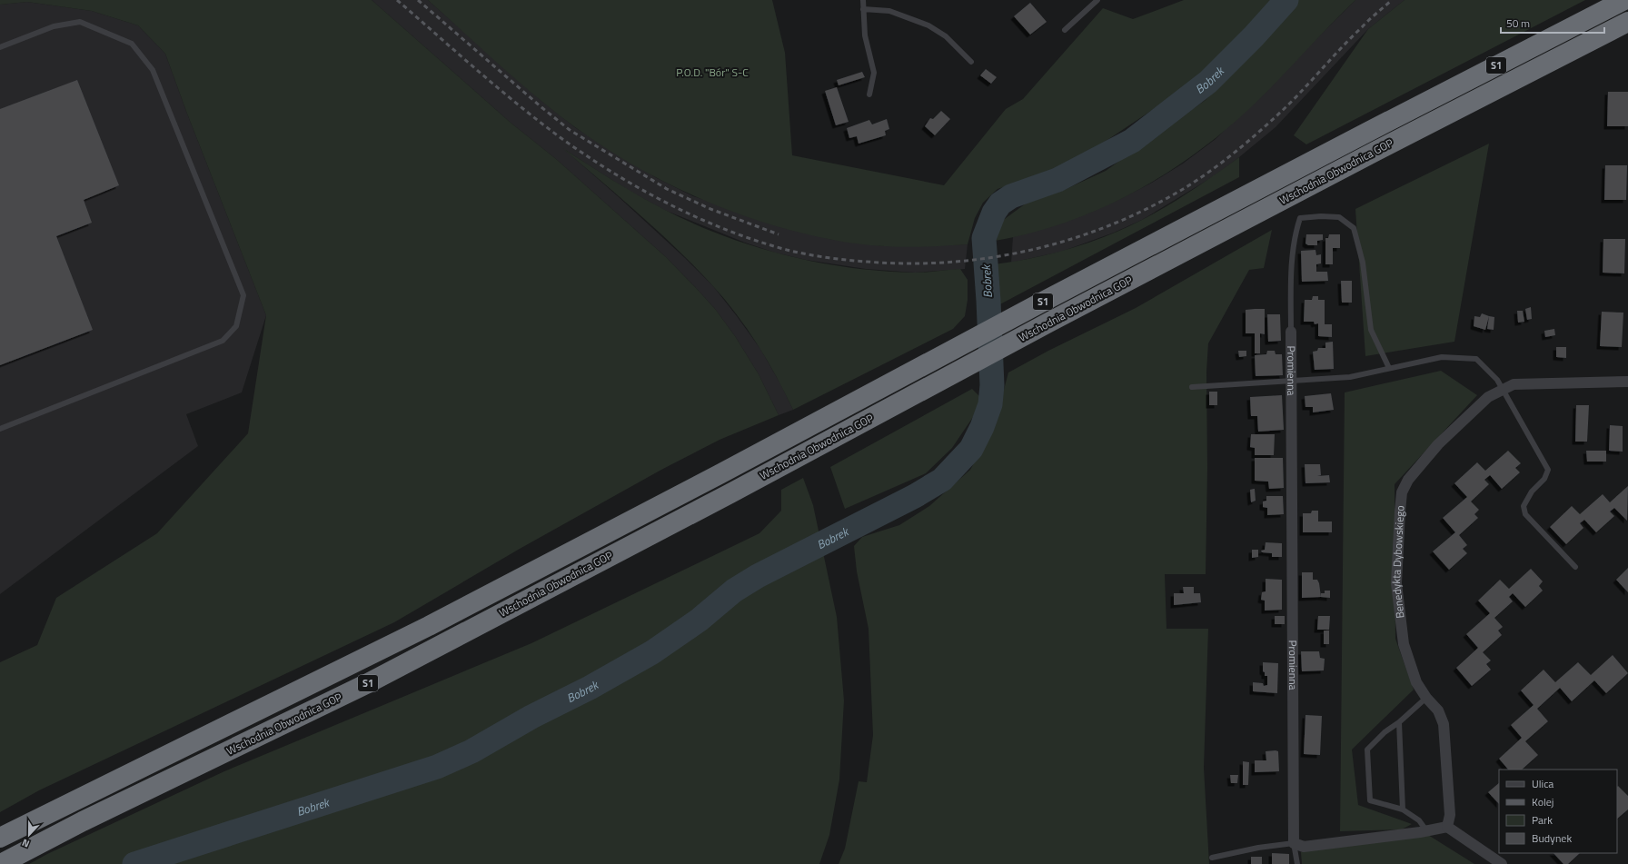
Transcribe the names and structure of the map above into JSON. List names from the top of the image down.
{
  "streets": {
    "highway": ["S1", "Wschodnia Obwodnica GOP"],
    "street": ["Promienna", "Benedykta Dybowskiego"]
  },
  "water": ["Bobrek"],
  "parks": ["P.O.D. \"Bór\" S-C"],
  "legend": [
    "Ulica",
    "Kolej",
    "Park",
    "Budynek"
  ],
  "scale_bar": "50 m",
  "north": "bottom"
}
